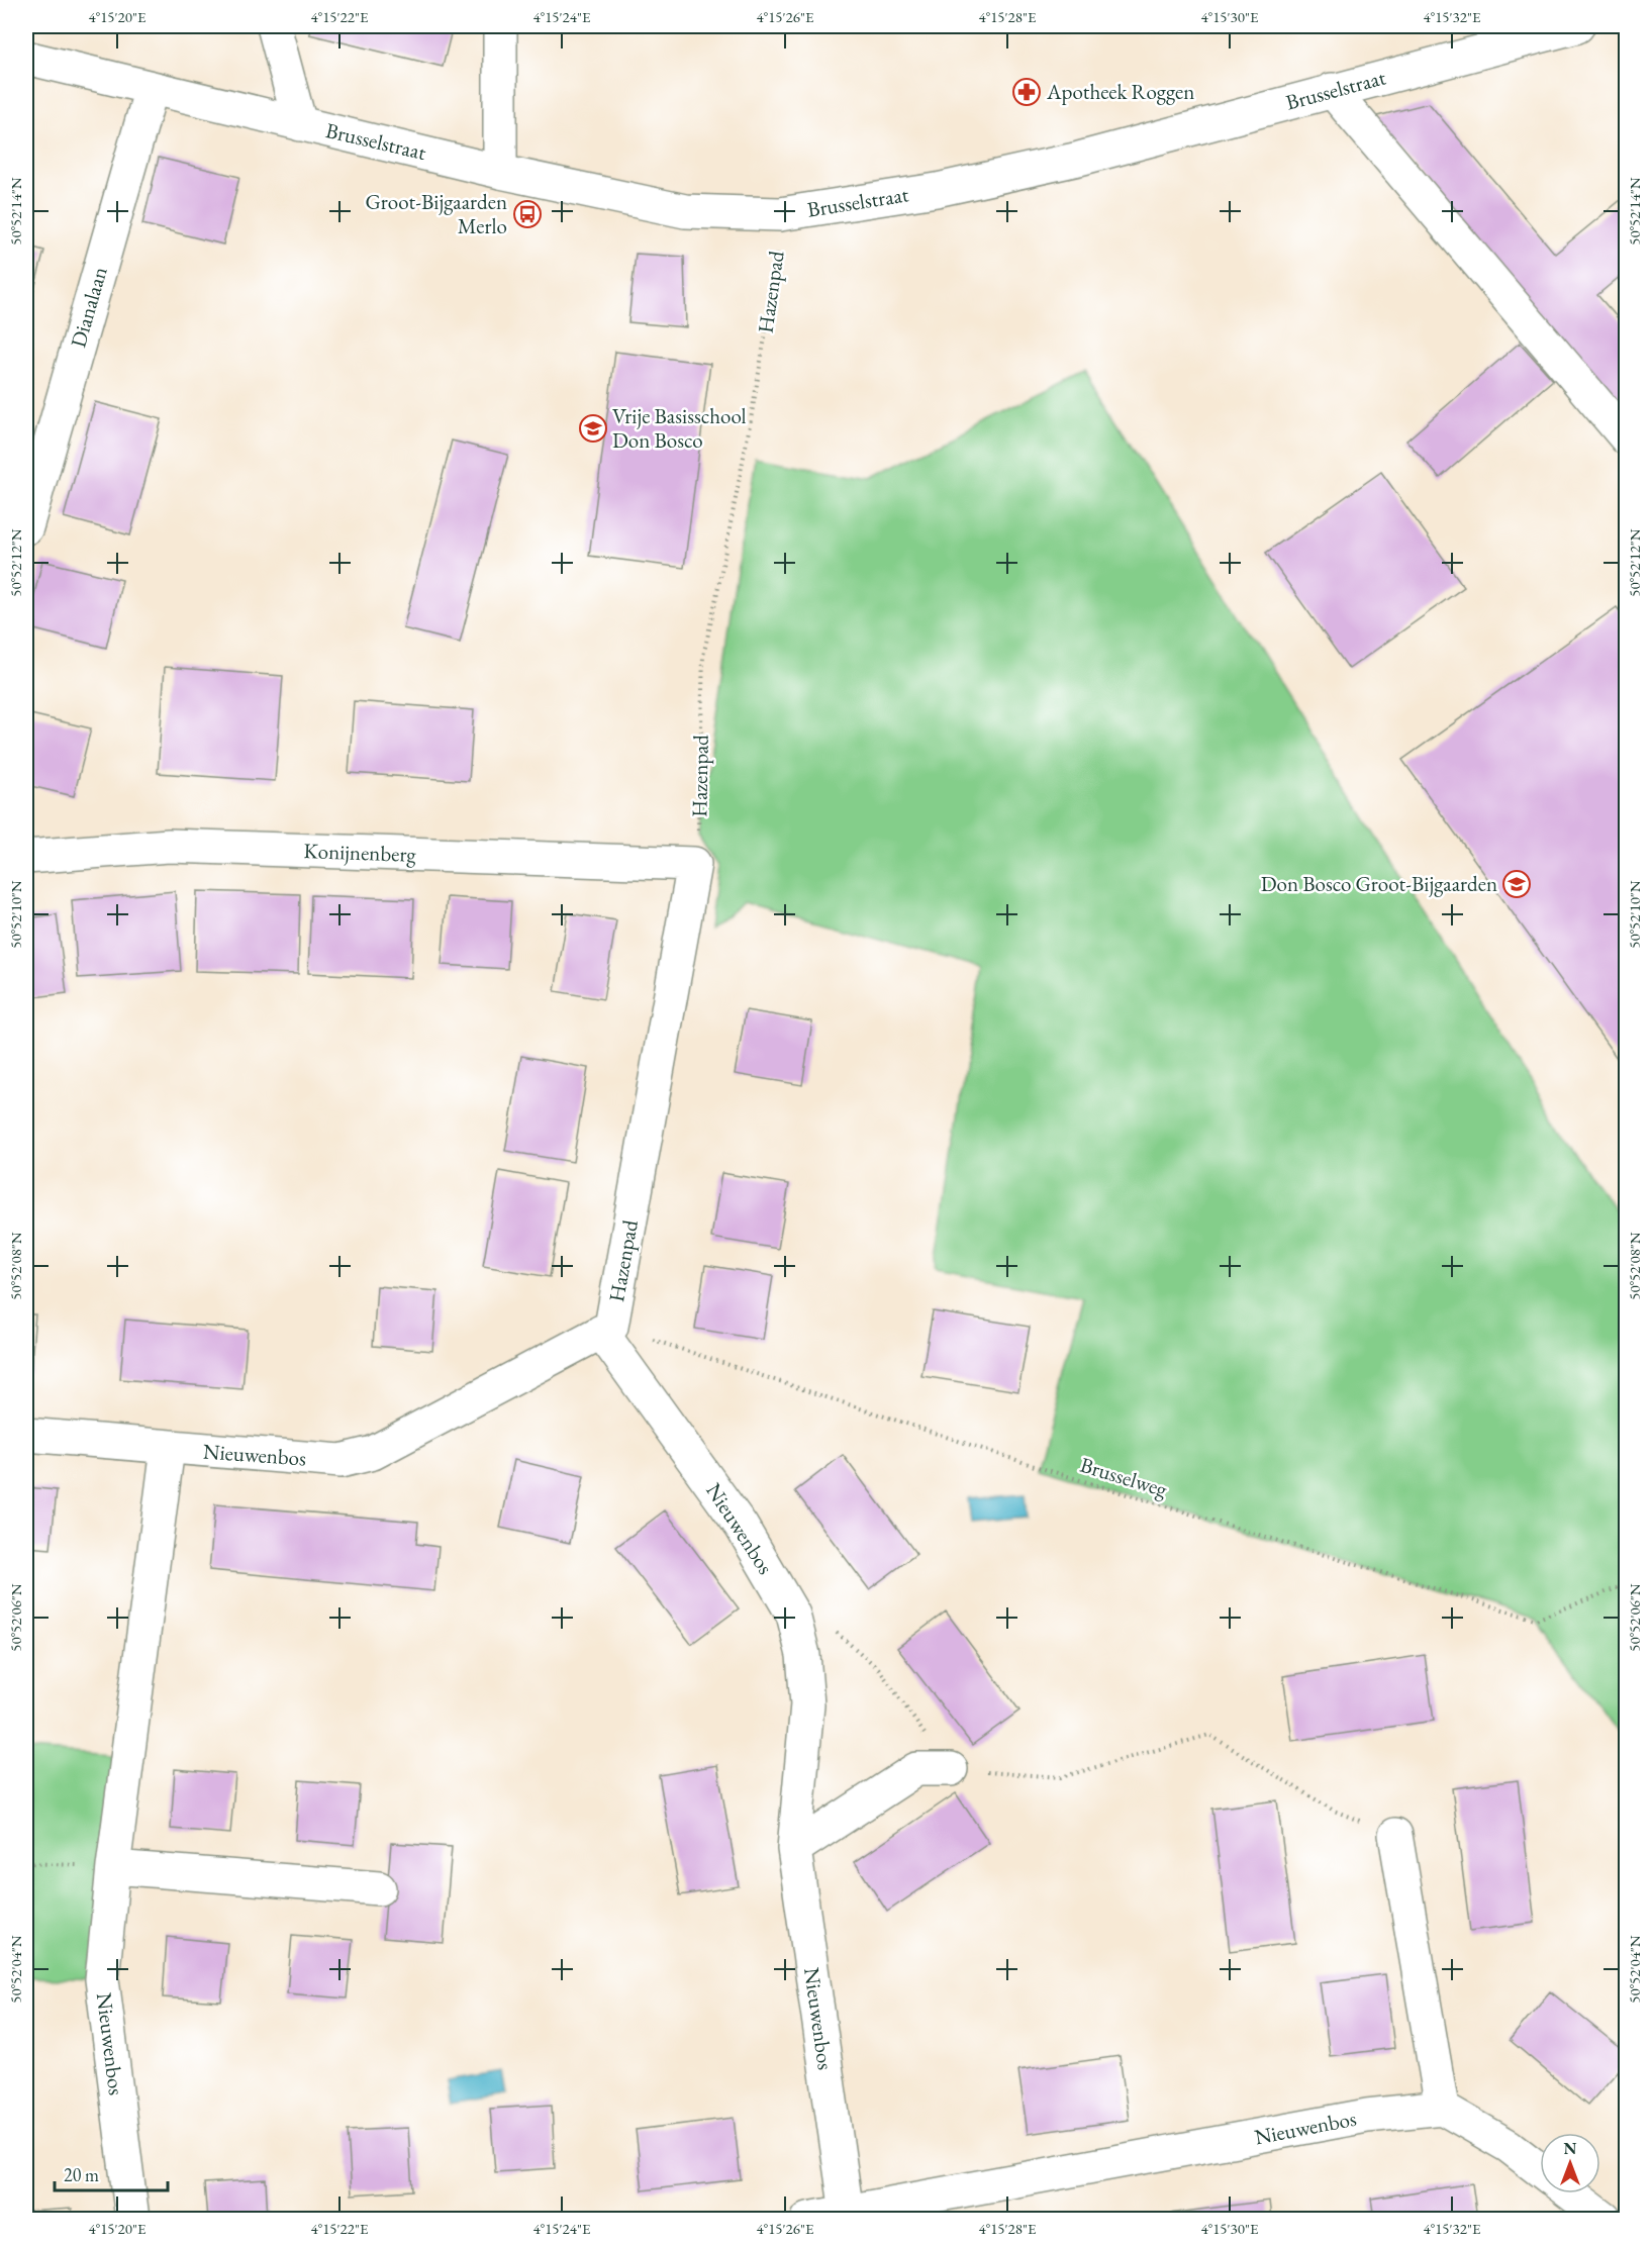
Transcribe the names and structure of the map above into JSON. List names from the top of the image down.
{
  "streets": {
    "street": [
      "Brusselstraat",
      "Hazenpad",
      "Dianalaan",
      "Konijnenberg",
      "Nieuwenbos"
    ],
    "path": ["Brusselweg"]
  },
  "crossings": [
    ["Brusselstraat", "Hazenpad"],
    ["Brusselstraat", "Dianalaan"],
    ["Hazenpad", "Konijnenberg"],
    ["Hazenpad", "Nieuwenbos"],
    ["Hazenpad", "Brusselweg"],
    ["Nieuwenbos", "Brusselweg"]
  ],
  "places": {
    "pharmacy": ["Apotheek Roggen"],
    "bus stop": ["Groot-Bijgaarden Merlo"],
    "school or university": ["Vrije Basisschool Don Bosco", "Don Bosco Groot-Bijgaarden"]
  },
  "scale_bar": "20 m",
  "north": "top",
  "coordinates": [
    "4°15'20\"E",
    "4°15'22\"E",
    "4°15'24\"E",
    "4°15'26\"E",
    "4°15'28\"E",
    "4°15'30\"E",
    "4°15'32\"E",
    "50°52'14\"N",
    "50°52'12\"N",
    "50°52'10\"N",
    "50°52'08\"N",
    "50°52'06\"N",
    "50°52'04\"N"
  ]
}
